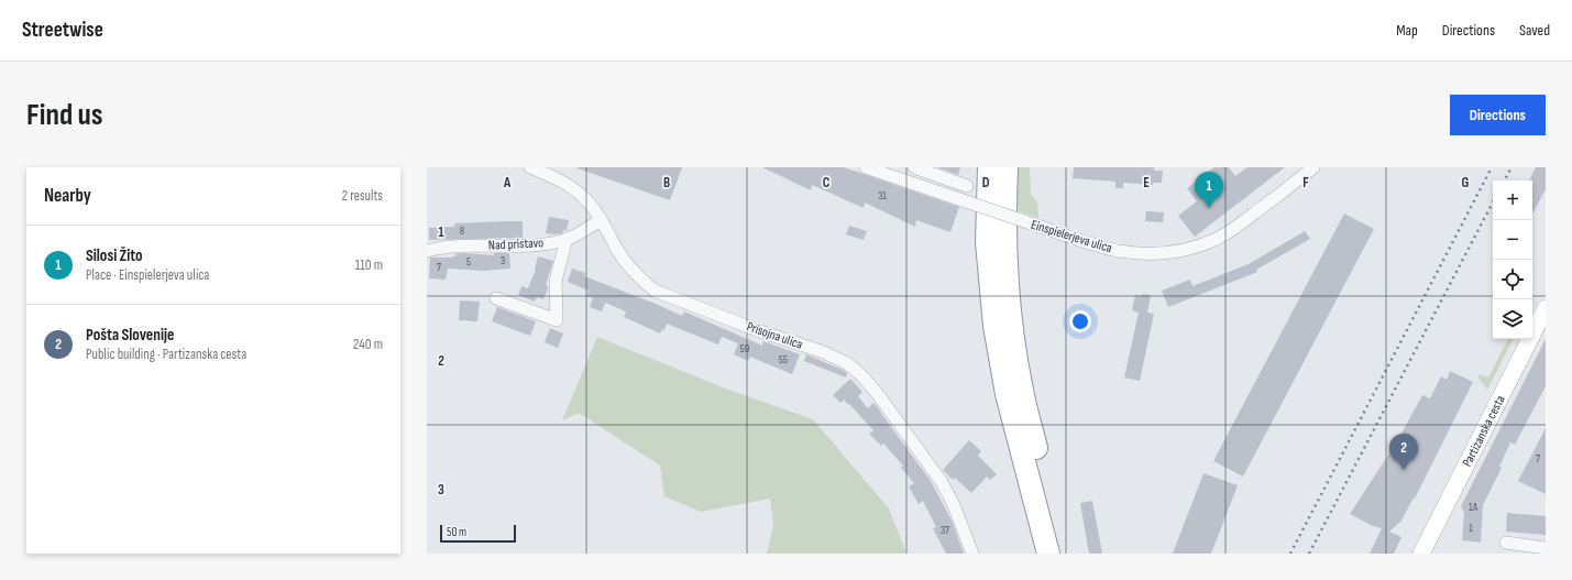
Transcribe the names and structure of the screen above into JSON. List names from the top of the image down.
{
  "streets": {
    "street": [
      "Einspielerjeva ulica",
      "Nad pristavo",
      "Prisojna ulica",
      "Partizanska cesta"
    ]
  },
  "crossings": [
    ["Nad pristavo", "Prisojna ulica"]
  ],
  "house_numbers": [
    "31",
    "8",
    "3",
    "5",
    "7",
    "59",
    "55",
    "7",
    "1A",
    "1",
    "37"
  ],
  "scale_bar": "50 m",
  "page": {
    "header": "Streetwise",
    "nav": ["Map", "Directions", "Saved"],
    "buttons": "Directions",
    "title": "Find us",
    "heading": ["Nearby", "2 results"],
    "pins": ["1", "2"],
    "map_buttons": ["+", "−"],
    "list": [
      {
        "mark": "1",
        "name": "Silosi Žito",
        "note": "Place · Einspielerjeva ulica",
        "value": "110 m"
      },
      {
        "mark": "2",
        "name": "Pošta Slovenije",
        "note": "Public building · Partizanska cesta",
        "value": "240 m"
      }
    ],
    "scale": "50 m"
  },
  "grid": {
    "columns": [
      "A",
      "B",
      "C",
      "D",
      "E",
      "F",
      "G"
    ],
    "rows": ["1", "2", "3"]
  }
}
